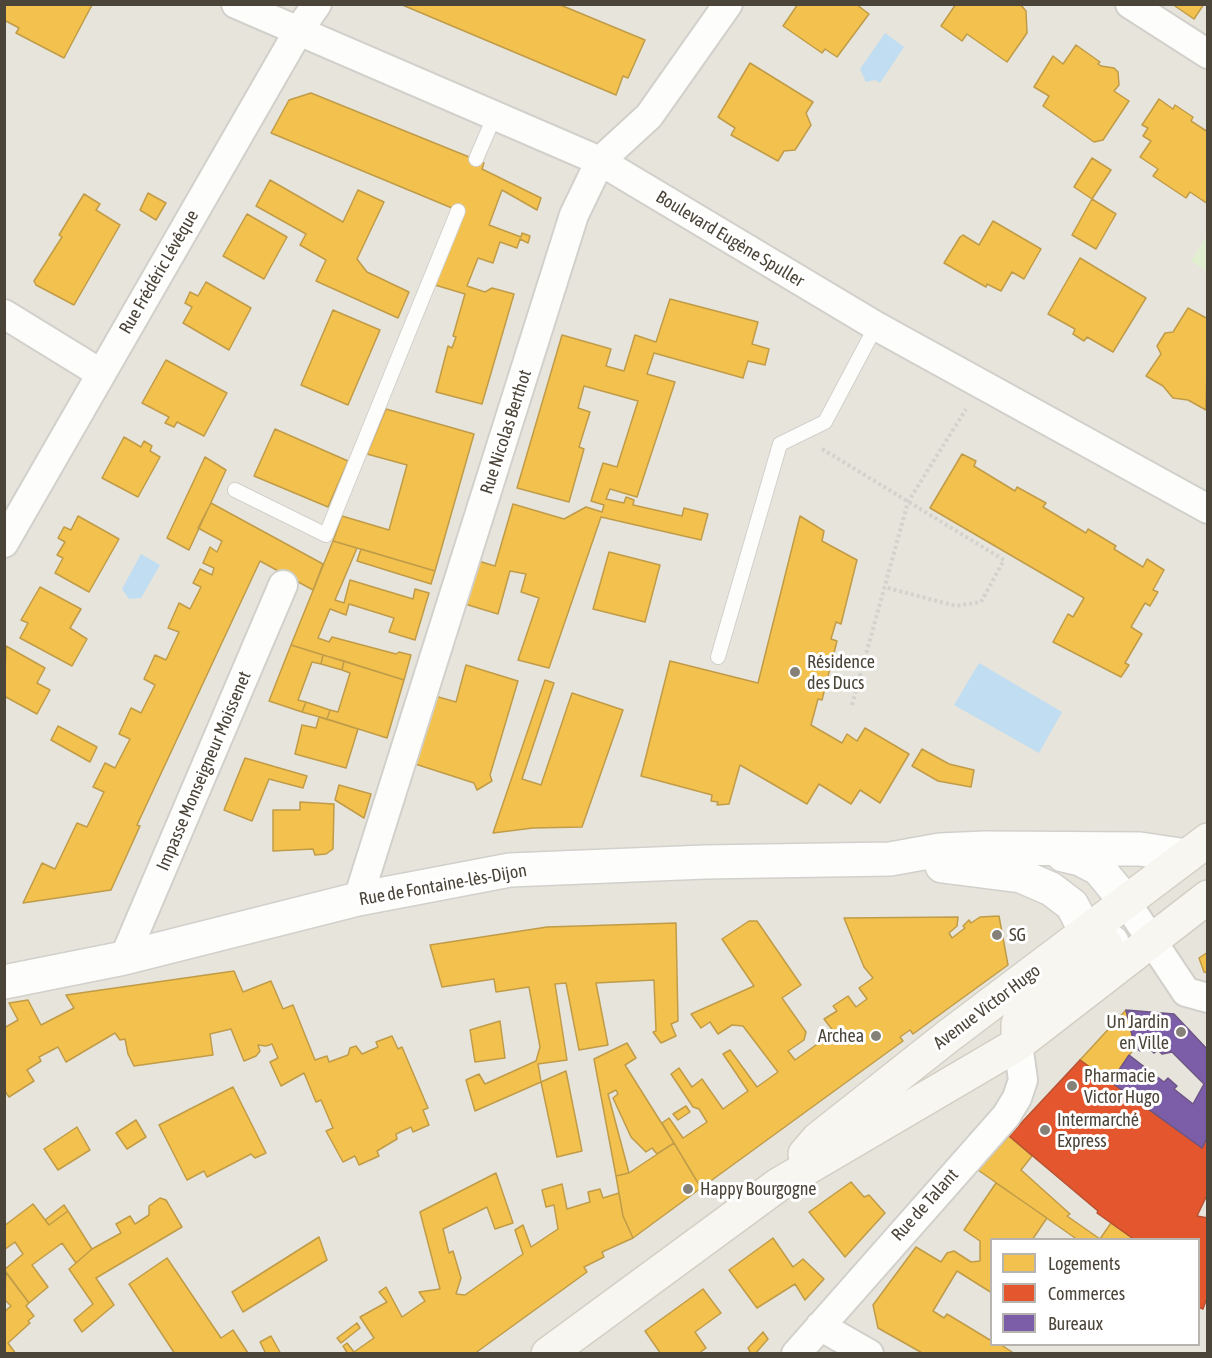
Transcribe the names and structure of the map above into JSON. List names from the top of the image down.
{
  "streets": {
    "main road": ["Avenue Victor Hugo"],
    "street": [
      "Boulevard Eugène Spuller",
      "Rue Frédéric Lévêque",
      "Rue Nicolas Berthot",
      "Impasse Monseigneur Moissenet",
      "Rue de Fontaine-lès-Dijon",
      "Rue de Talant"
    ]
  },
  "crossings": [
    ["Boulevard Eugène Spuller", "Rue Frédéric Lévêque"],
    ["Boulevard Eugène Spuller", "Rue Nicolas Berthot"],
    ["Rue Nicolas Berthot", "Rue de Fontaine-lès-Dijon"],
    ["Impasse Monseigneur Moissenet", "Rue de Fontaine-lès-Dijon"],
    ["Rue de Fontaine-lès-Dijon", "Avenue Victor Hugo"],
    ["Avenue Victor Hugo", "Rue de Talant"]
  ],
  "places": [
    "Résidence des Ducs",
    "SG",
    "Un Jardin en Ville",
    "Archea",
    "Pharmacie Victor Hugo",
    "Intermarché Express",
    "Happy Bourgogne"
  ],
  "legend": ["Logements", "Commerces", "Bureaux"]
}
